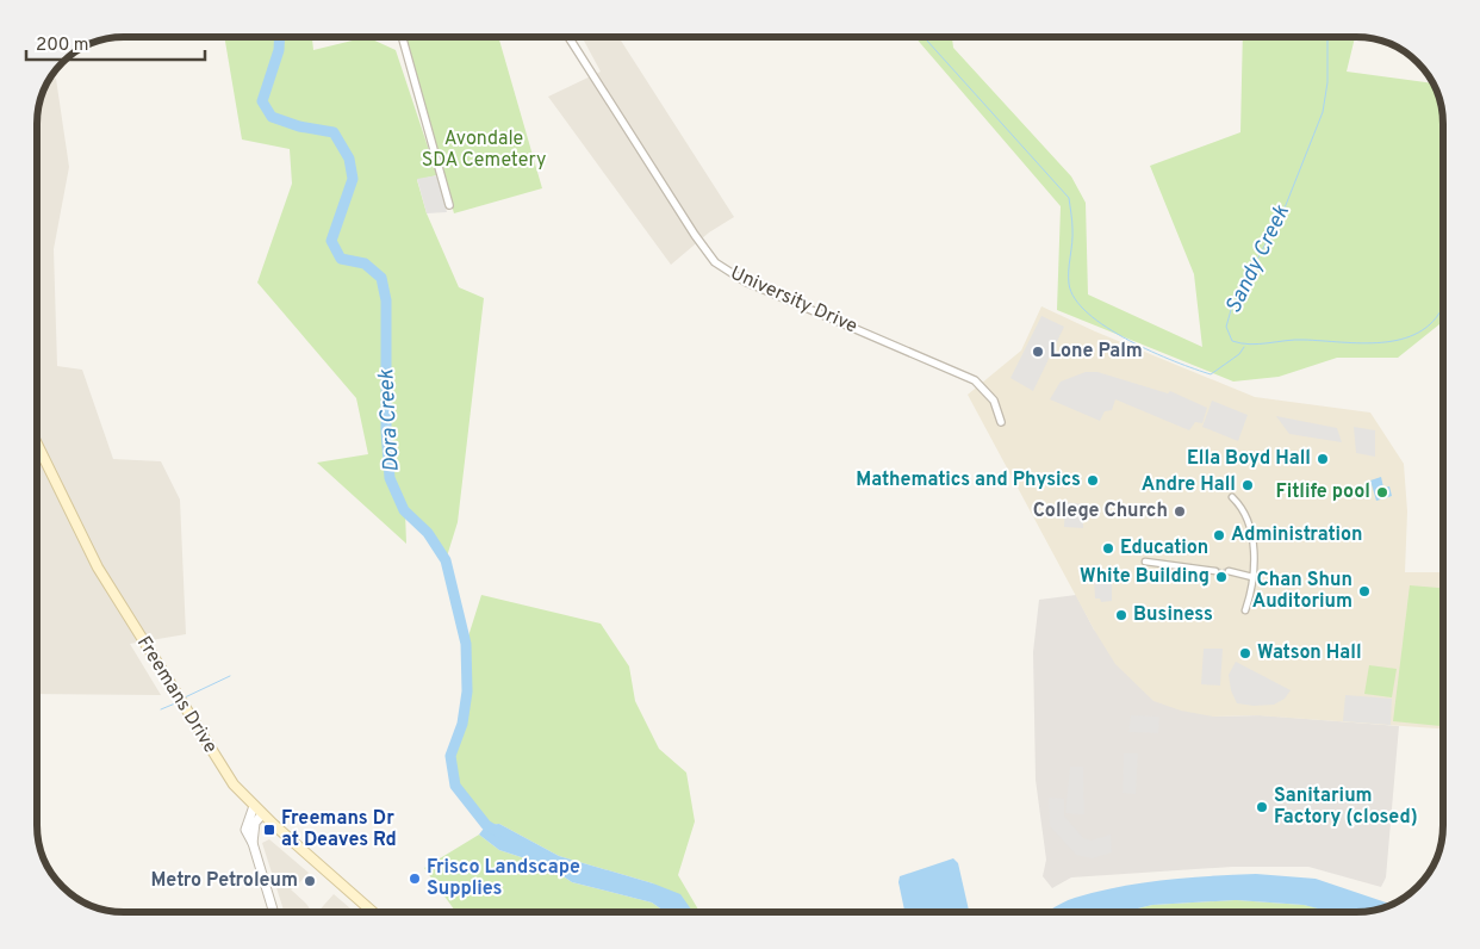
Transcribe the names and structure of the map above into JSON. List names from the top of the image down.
{
  "streets": {
    "main road": ["Freemans Drive"],
    "street": ["University Drive"]
  },
  "water": ["Sandy Creek", "Dora Creek"],
  "parks": ["Avondale SDA Cemetery"],
  "places": {
    "other": [
      "Lone Palm",
      "Ella Boyd Hall",
      "Mathematics and Physics",
      "Andre Hall",
      "Fitlife pool",
      "College Church",
      "Administration",
      "Education",
      "White Building",
      "Chan Shun Auditorium",
      "Business",
      "Watson Hall",
      "Sanitarium Factory (closed)",
      "Frisco Landscape Supplies",
      "Metro Petroleum"
    ],
    "transit": ["Freemans Dr at Deaves Rd"]
  },
  "scale_bar": "200 m"
}
